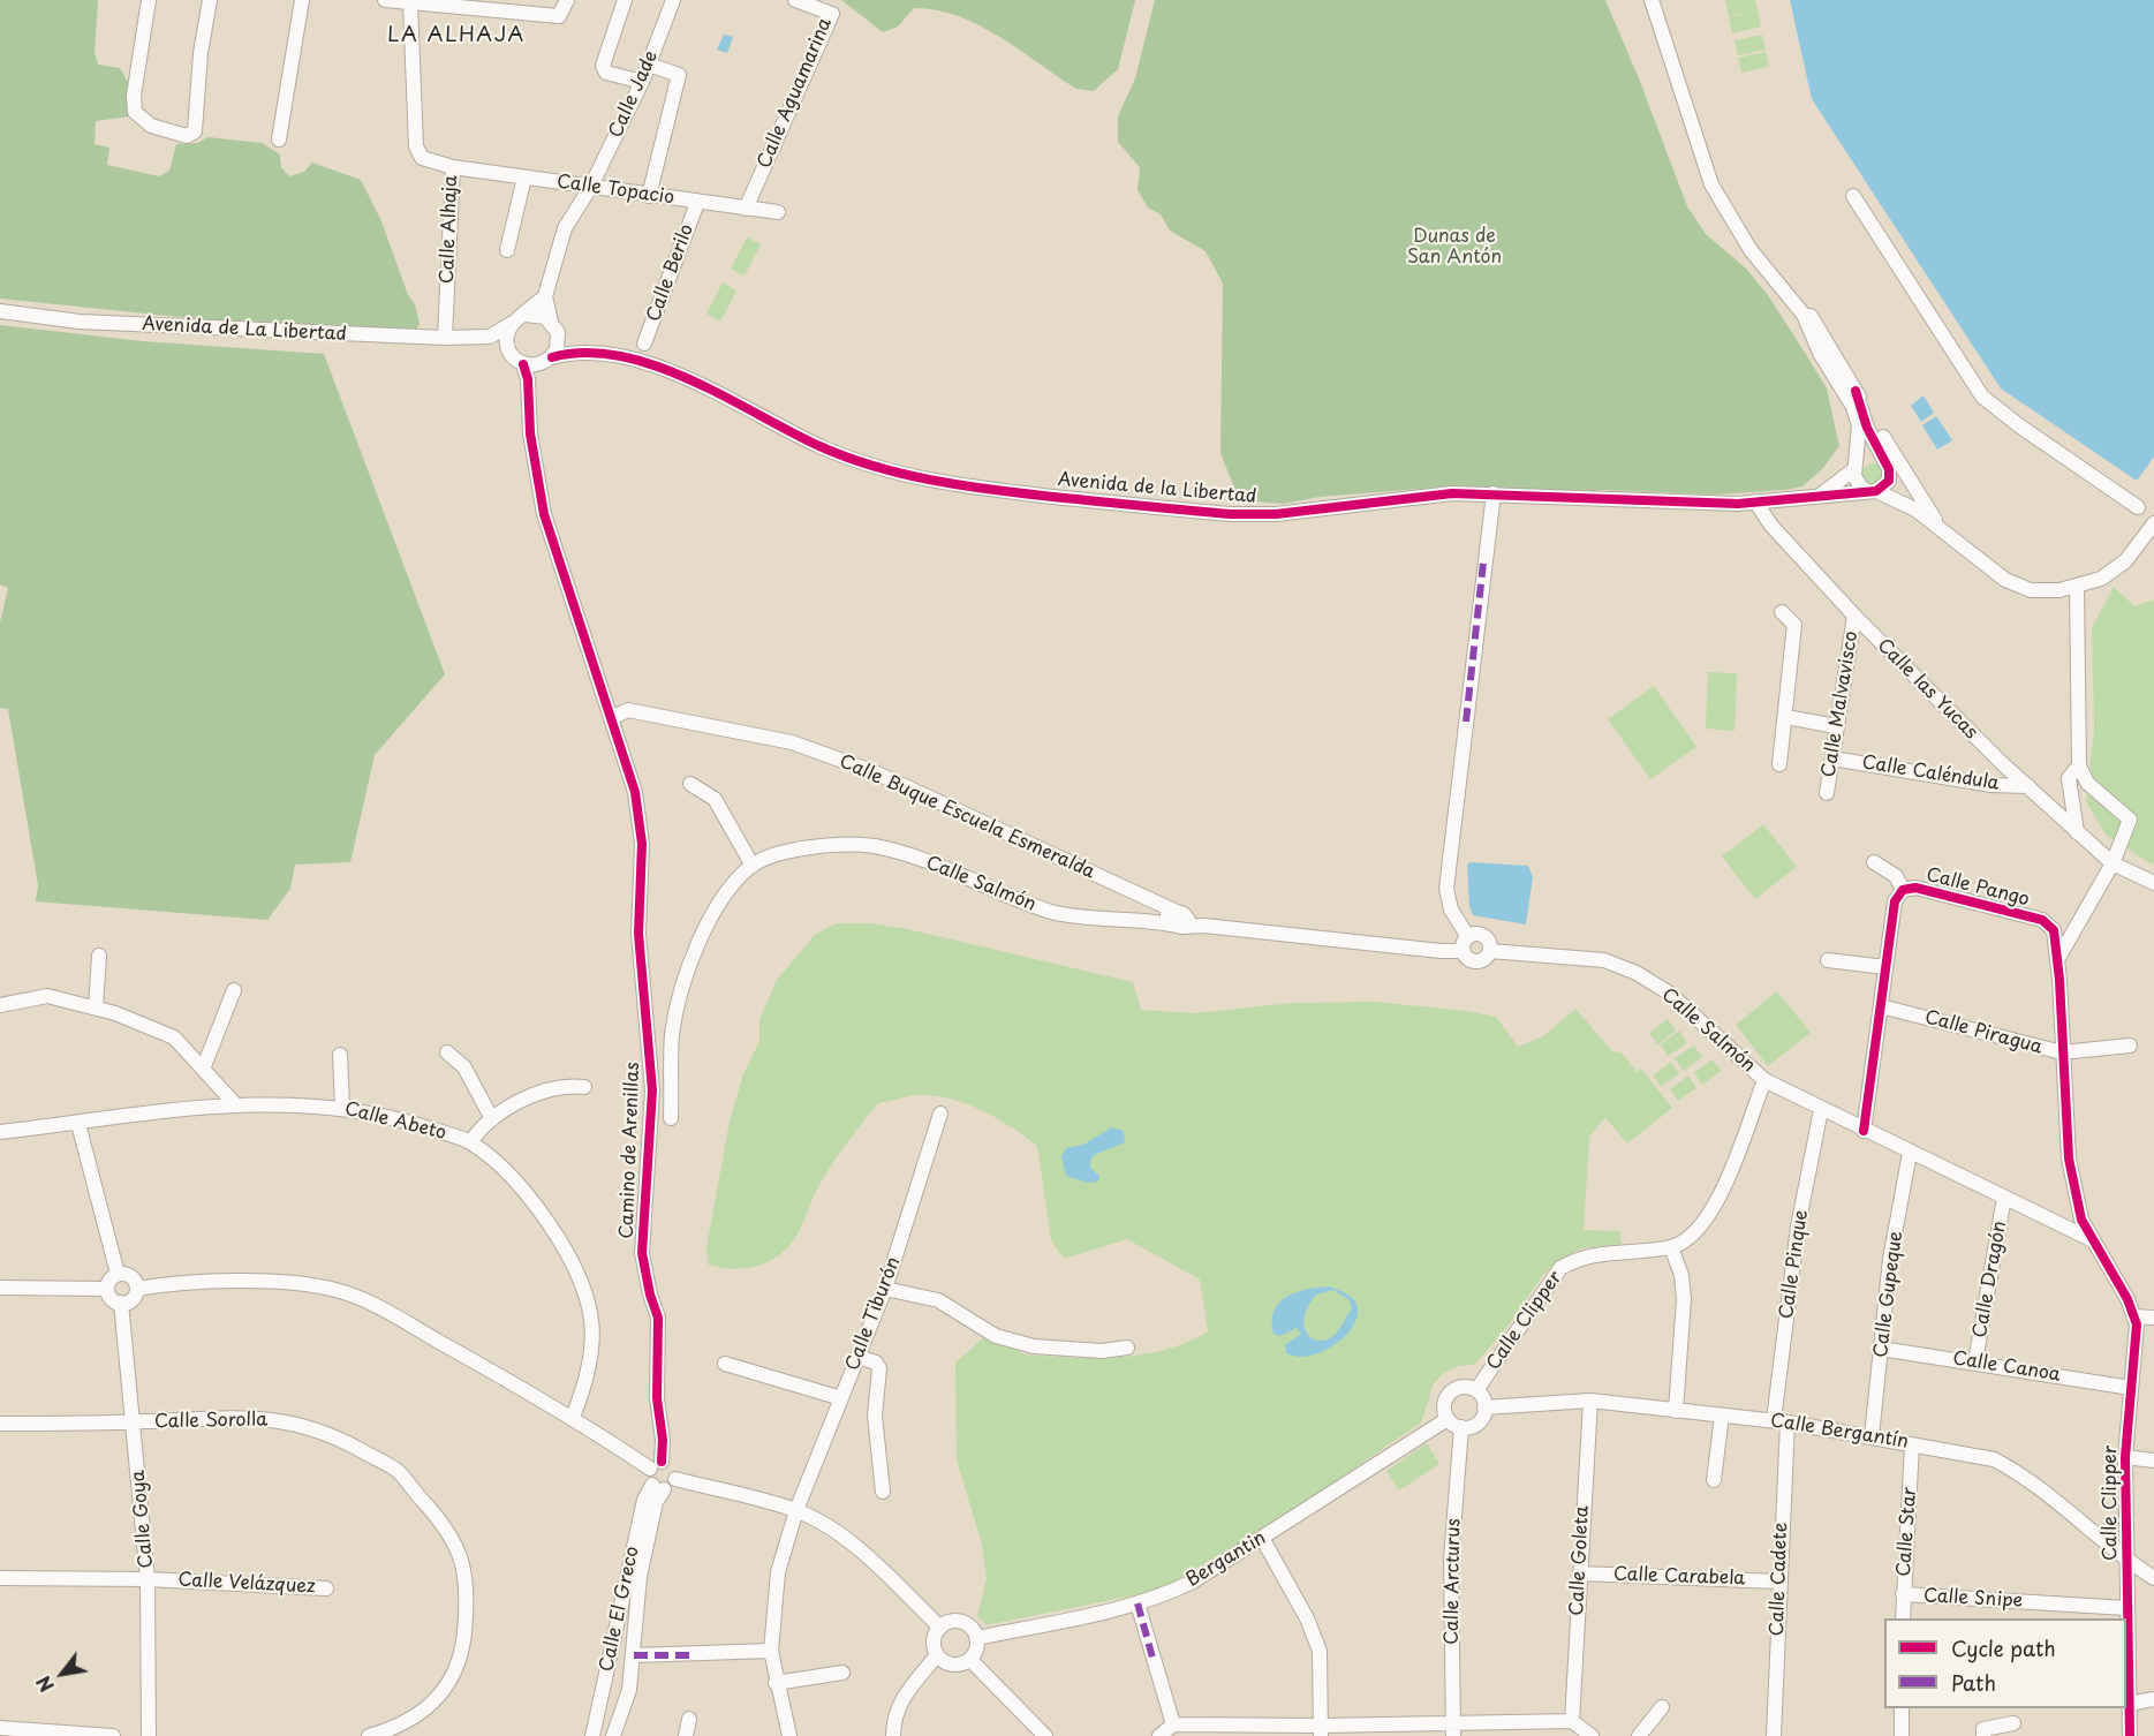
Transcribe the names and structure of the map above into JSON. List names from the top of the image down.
{
  "streets": {
    "street": [
      "Calle Aguamarina",
      "Calle Jade",
      "Calle Topacio",
      "Calle Alhaja",
      "Calle Berilo",
      "Avenida de La Libertad",
      "Avenida de la Libertad",
      "Calle las Yucas",
      "Calle Malvavisco",
      "Calle Caléndula",
      "Calle Buque Escuela Esmeralda",
      "Calle Salmón",
      "Calle Pango",
      "Calle Piragua",
      "Calle Abeto",
      "Camino de Arenillas",
      "Calle Pinque",
      "Calle Dragón",
      "Calle Gupeque",
      "Calle Tiburón",
      "Calle Clipper",
      "Calle Canoa",
      "Calle Sorolla",
      "Calle Bergantín",
      "Calle Goya",
      "Calle Star",
      "Bergantin",
      "Calle Goleta",
      "Calle Carabela",
      "Calle Cadete",
      "Calle Arcturus",
      "Calle Velázquez",
      "Calle Snipe",
      "Calle El Greco"
    ]
  },
  "crossings": [
    ["Calle Aguamarina", "Calle Topacio"],
    ["Calle Jade", "Calle Topacio"],
    ["Calle Topacio", "Calle Alhaja"],
    ["Calle Topacio", "Calle Berilo"],
    ["Calle Alhaja", "Avenida de La Libertad"],
    ["Avenida de La Libertad", "Avenida de la Libertad"],
    ["Avenida de La Libertad", "Camino de Arenillas"],
    ["Avenida de la Libertad", "Calle las Yucas"],
    ["Avenida de la Libertad", "Camino de Arenillas"],
    ["Calle las Yucas", "Calle Malvavisco"],
    ["Calle las Yucas", "Calle Caléndula"],
    ["Calle Malvavisco", "Calle Caléndula"],
    ["Calle Buque Escuela Esmeralda", "Calle Salmón"],
    ["Calle Buque Escuela Esmeralda", "Camino de Arenillas"],
    ["Calle Salmón", "Calle Clipper"],
    ["Calle Pango", "Calle Piragua"],
    ["Calle Pango", "Calle Clipper"],
    ["Camino de Arenillas", "Calle El Greco"],
    ["Calle Pinque", "Calle Bergantín"],
    ["Calle Pinque", "Calle Cadete"],
    ["Calle Dragón", "Calle Canoa"],
    ["Calle Gupeque", "Calle Canoa"],
    ["Calle Gupeque", "Calle Bergantín"],
    ["Calle Clipper", "Calle Canoa"],
    ["Calle Clipper", "Calle Bergantín"],
    ["Calle Clipper", "Bergantin"],
    ["Calle Clipper", "Calle Arcturus"],
    ["Calle Clipper", "Calle Snipe"],
    ["Calle Sorolla", "Calle Goya"],
    ["Calle Bergantín", "Calle Star"],
    ["Calle Bergantín", "Bergantin"],
    ["Calle Bergantín", "Calle Goleta"],
    ["Calle Bergantín", "Calle Cadete"],
    ["Calle Bergantín", "Calle Arcturus"],
    ["Calle Goya", "Calle Velázquez"],
    ["Calle Star", "Calle Snipe"],
    ["Bergantin", "Calle Arcturus"],
    ["Calle Goleta", "Calle Carabela"],
    ["Calle Carabela", "Calle Cadete"]
  ],
  "districts": ["LA ALHAJA"],
  "parks": ["Dunas de San Antón"],
  "legend": ["Cycle path", "Path"],
  "north": "bottom left"
}
